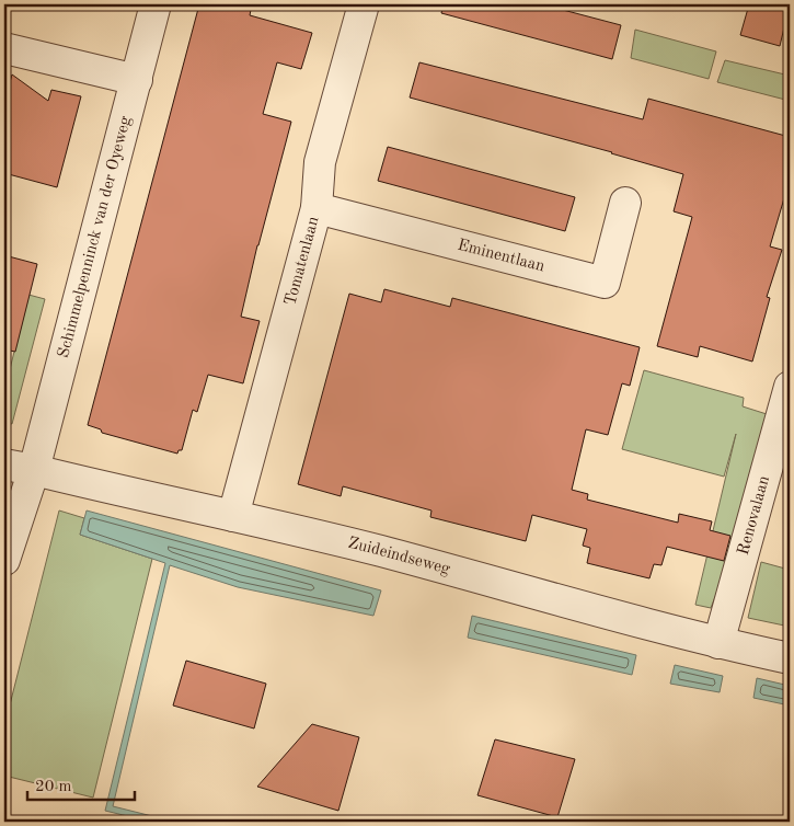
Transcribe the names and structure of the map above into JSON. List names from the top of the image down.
{
  "streets": {
    "street": [
      "Schimmelpenninck van der Oyeweg",
      "Eminentlaan",
      "Tomatenlaan",
      "Renovalaan",
      "Zuideindseweg"
    ]
  },
  "crossings": [
    ["Schimmelpenninck van der Oyeweg", "Zuideindseweg"],
    ["Eminentlaan", "Tomatenlaan"],
    ["Tomatenlaan", "Zuideindseweg"],
    ["Renovalaan", "Zuideindseweg"]
  ],
  "scale_bar": "20 m"
}
